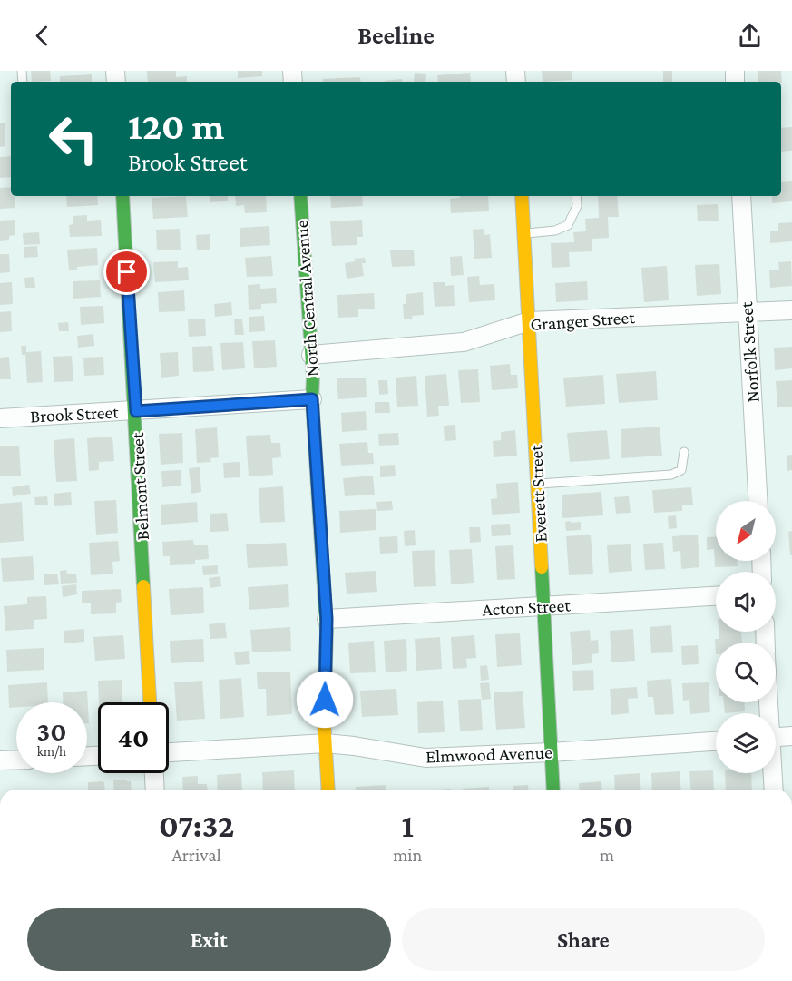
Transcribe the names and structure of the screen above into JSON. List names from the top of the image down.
{
  "streets": {
    "street": [
      "North Central Avenue",
      "Granger Street",
      "Norfolk Street",
      "Brook Street",
      "Belmont Street",
      "Everett Street",
      "Acton Street",
      "Elmwood Avenue"
    ]
  },
  "crossings": [
    ["North Central Avenue", "Granger Street"],
    ["North Central Avenue", "Brook Street"],
    ["North Central Avenue", "Acton Street"],
    ["North Central Avenue", "Elmwood Avenue"],
    ["Granger Street", "Norfolk Street"],
    ["Granger Street", "Everett Street"],
    ["Brook Street", "Belmont Street"],
    ["Everett Street", "Acton Street"],
    ["Everett Street", "Elmwood Avenue"]
  ],
  "north": "bottom left",
  "page": {
    "header": "Beeline",
    "turn": ["120 m", "Brook Street"],
    "speed": "30 km/h",
    "limit": "40",
    "eta": [
      "07:32",
      "Arrival",
      "1",
      "min",
      "250",
      "m"
    ],
    "buttons": ["Exit", "Share"]
  }
}
